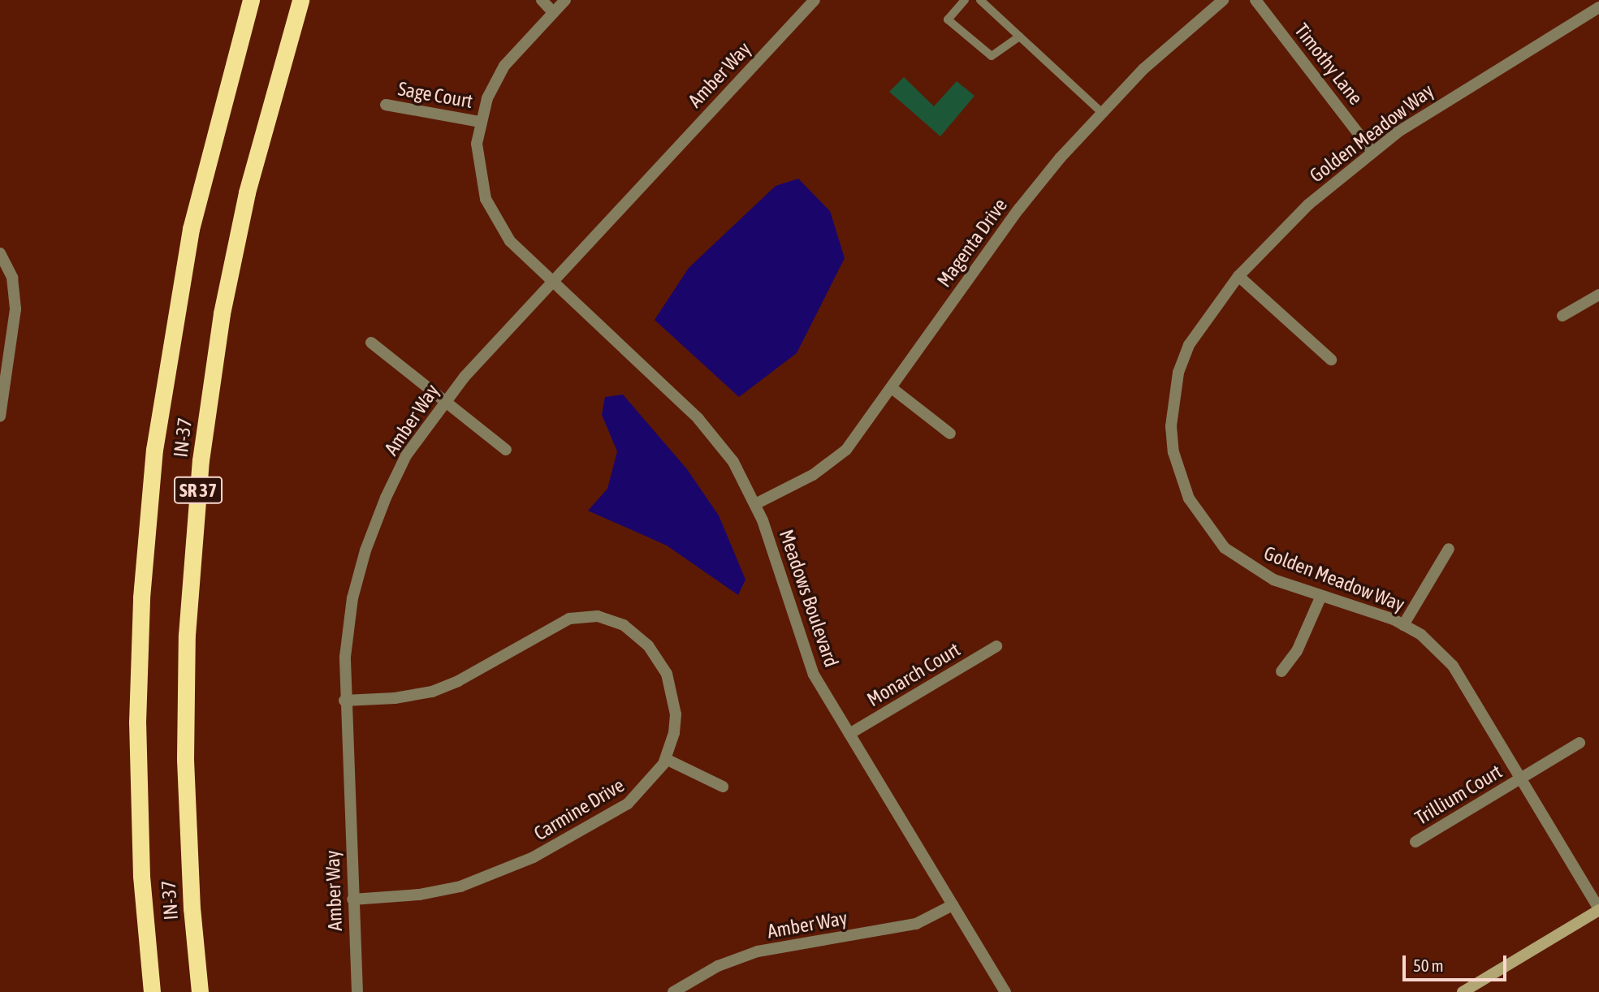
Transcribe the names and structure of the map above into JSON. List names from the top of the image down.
{
  "streets": {
    "highway": ["IN-37", "SR 37"],
    "street": [
      "Timothy Lane",
      "Amber Way",
      "Sage Court",
      "Golden Meadow Way",
      "Magenta Drive",
      "Meadows Boulevard",
      "Monarch Court",
      "Trillium Court",
      "Carmine Drive"
    ]
  },
  "crossings": [
    ["Timothy Lane", "Golden Meadow Way"],
    ["Amber Way", "Meadows Boulevard"],
    ["Amber Way", "Carmine Drive"],
    ["Sage Court", "Meadows Boulevard"],
    ["Golden Meadow Way", "Trillium Court"],
    ["Magenta Drive", "Meadows Boulevard"],
    ["Meadows Boulevard", "Monarch Court"]
  ],
  "scale_bar": "50 m"
}
